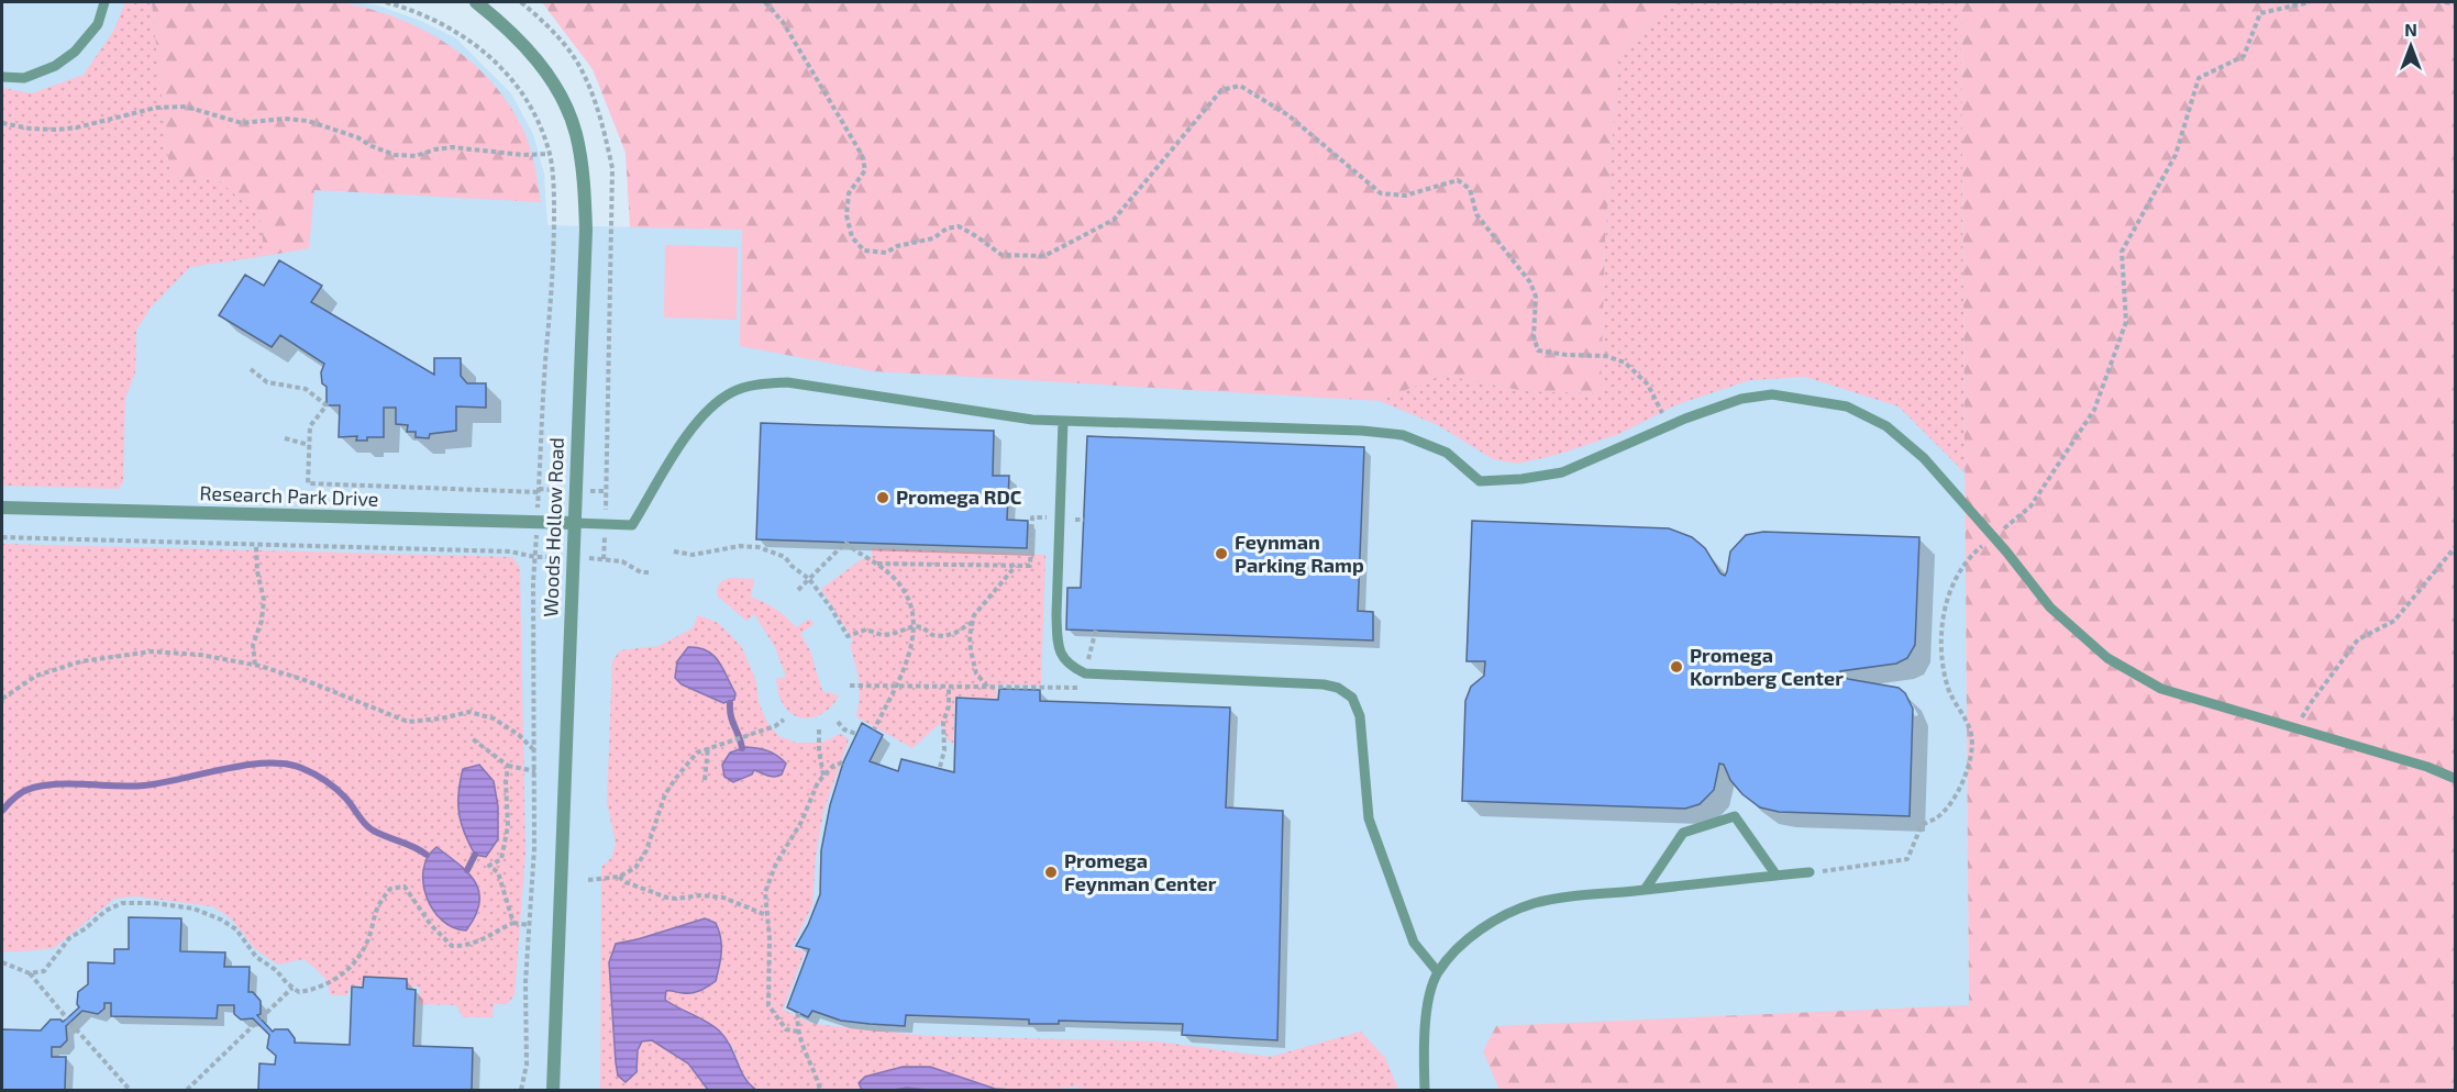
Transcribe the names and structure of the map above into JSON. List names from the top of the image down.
{
  "streets": {
    "street": ["Research Park Drive", "Woods Hollow Road"]
  },
  "crossings": [
    ["Research Park Drive", "Woods Hollow Road"]
  ],
  "places": [
    "Promega RDC",
    "Feynman Parking Ramp",
    "Promega Kornberg Center",
    "Promega Feynman Center"
  ],
  "north": "top"
}
